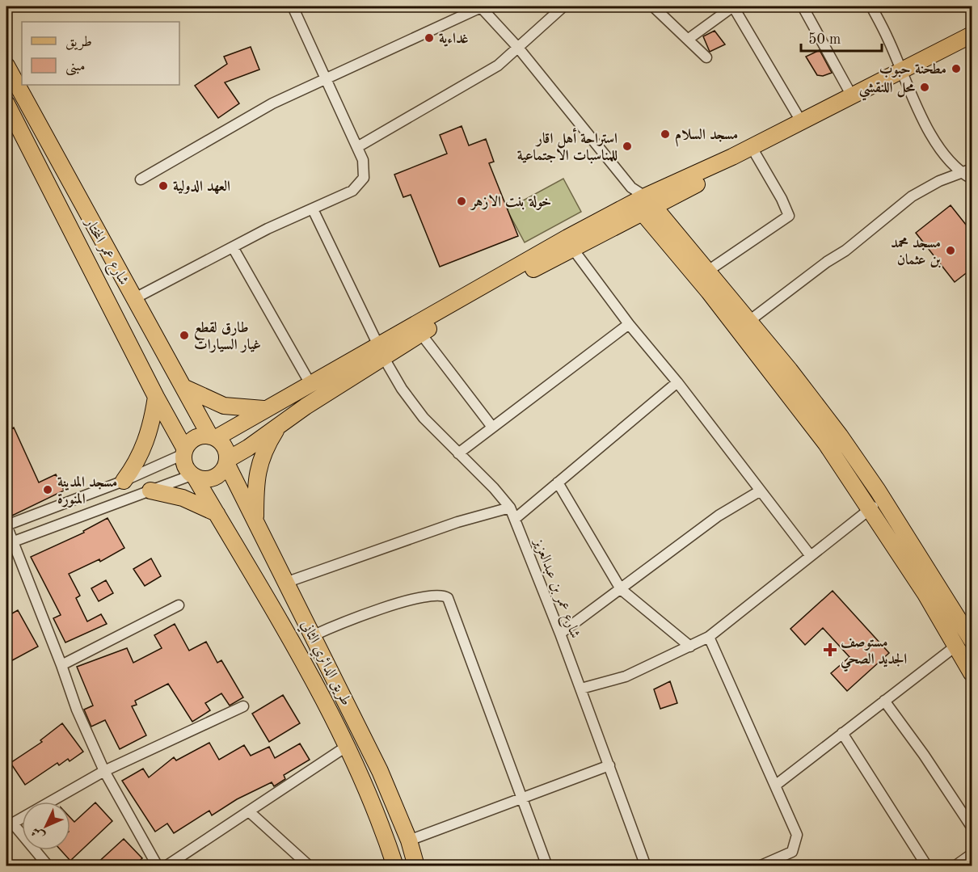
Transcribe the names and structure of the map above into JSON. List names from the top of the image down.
{
  "streets": {
    "main road": ["شارع عمر المختار", "طريق الدائري الثاني"],
    "street": ["شارع عمر بن عبدالعزيز"]
  },
  "crossings": [
    ["شارع عمر المختار", "طريق الدائري الثاني"]
  ],
  "places": {
    "other": [
      "غداءية",
      "مطحنة حبوب",
      "محل اللنقشي",
      "مسجد السلام",
      "استراحة أهل اقار للمناسبات الاجتماعية",
      "العهد الدولية",
      "خولة بنت الازهر",
      "مسجد محمد بن عثمان",
      "طارق لقطع غيار السيارات",
      "مسجد المدينة المنورة"
    ],
    "health": ["مستوصف الجديد الصحي"]
  },
  "legend": ["طريق", "مبنى"],
  "scale_bar": "50 m",
  "north": "bottom left"
}
